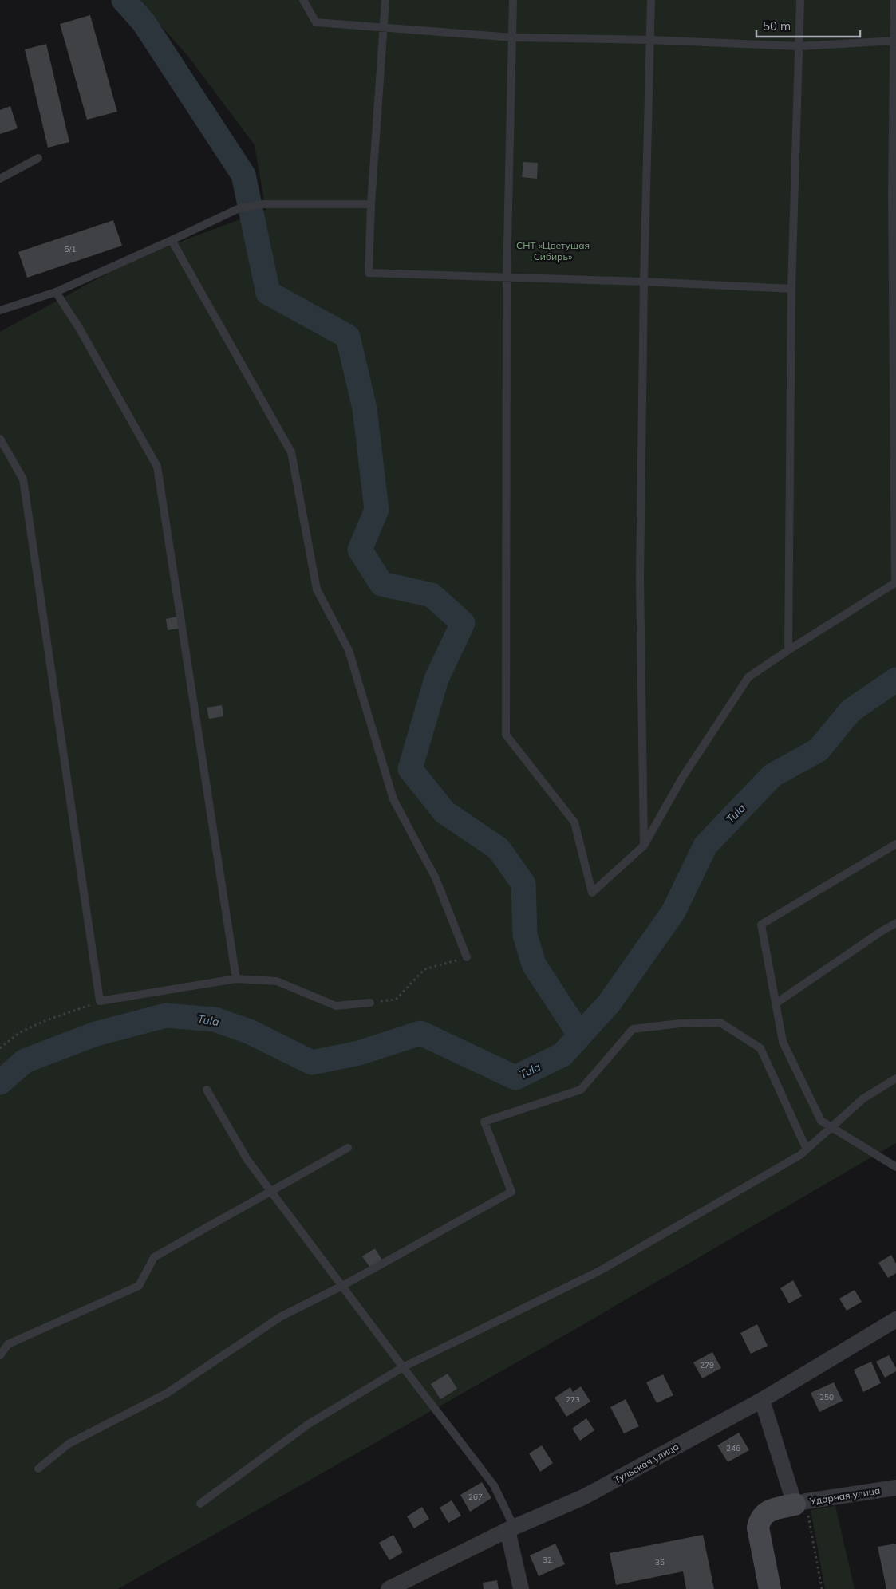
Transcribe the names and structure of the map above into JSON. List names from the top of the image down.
{
  "streets": {
    "street": ["Тульская улица", "Ударная улица"]
  },
  "water": ["Tula"],
  "parks": ["СНТ «Цветущая Сибирь»"],
  "house_numbers": [
    "5/1",
    "279",
    "250",
    "273",
    "246",
    "267",
    "32",
    "35"
  ],
  "scale_bar": "50 m"
}
